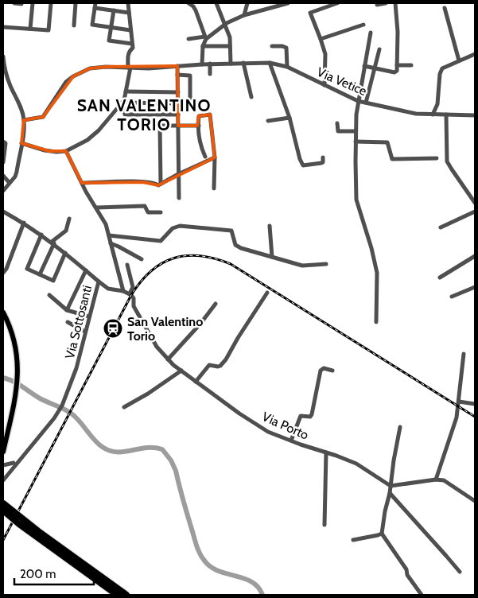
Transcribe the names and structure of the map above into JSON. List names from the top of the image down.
{
  "streets": {
    "street": ["Via Vetice", "Via Sottosanti", "Via Porto"]
  },
  "districts": ["SAN VALENTINO TORIO"],
  "places": {
    "station": ["San Valentino Torio"]
  },
  "scale_bar": "200 m"
}
